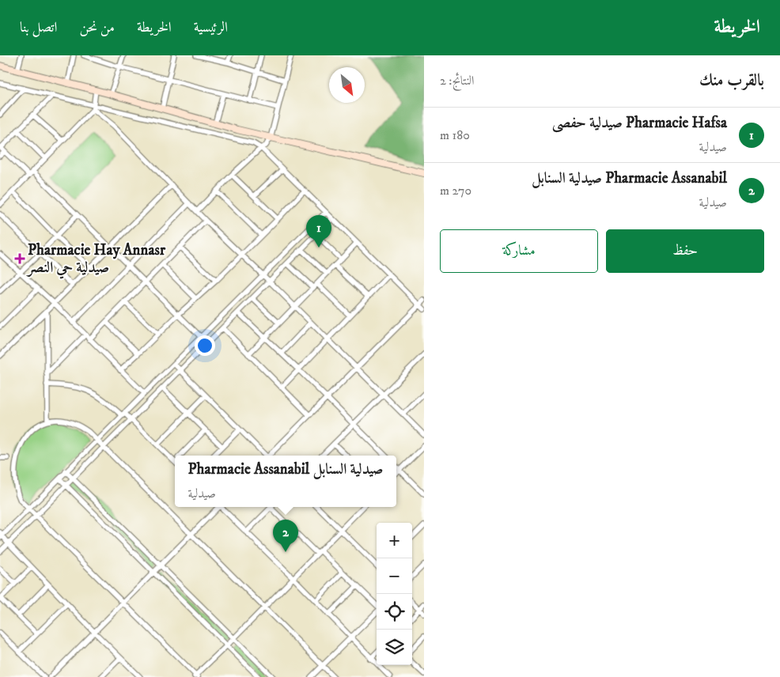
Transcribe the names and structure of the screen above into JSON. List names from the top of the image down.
{
  "places": {
    "health": ["Pharmacie Hay Annasr صيدلية حي النصر"]
  },
  "north": "bottom right",
  "page": {
    "header": "الخريطة",
    "nav": [
      "الرئيسية",
      "الخريطة",
      "من نحن",
      "اتصل بنا"
    ],
    "heading": ["بالقرب منك", "النتائج: 2"],
    "list": [
      {
        "mark": "1",
        "name": "Pharmacie Hafsa صيدلية حفصى",
        "note": "صيدلية",
        "value": "180 m"
      },
      {
        "mark": "2",
        "name": "Pharmacie Assanabil صيدلية السنابل",
        "note": "صيدلية",
        "value": "270 m"
      }
    ],
    "pins": ["1", "2"],
    "buttons": ["حفظ", "مشاركة"],
    "popup": ["Pharmacie Assanabil صيدلية السنابل", "صيدلية"],
    "map_buttons": ["+", "−"]
  }
}
